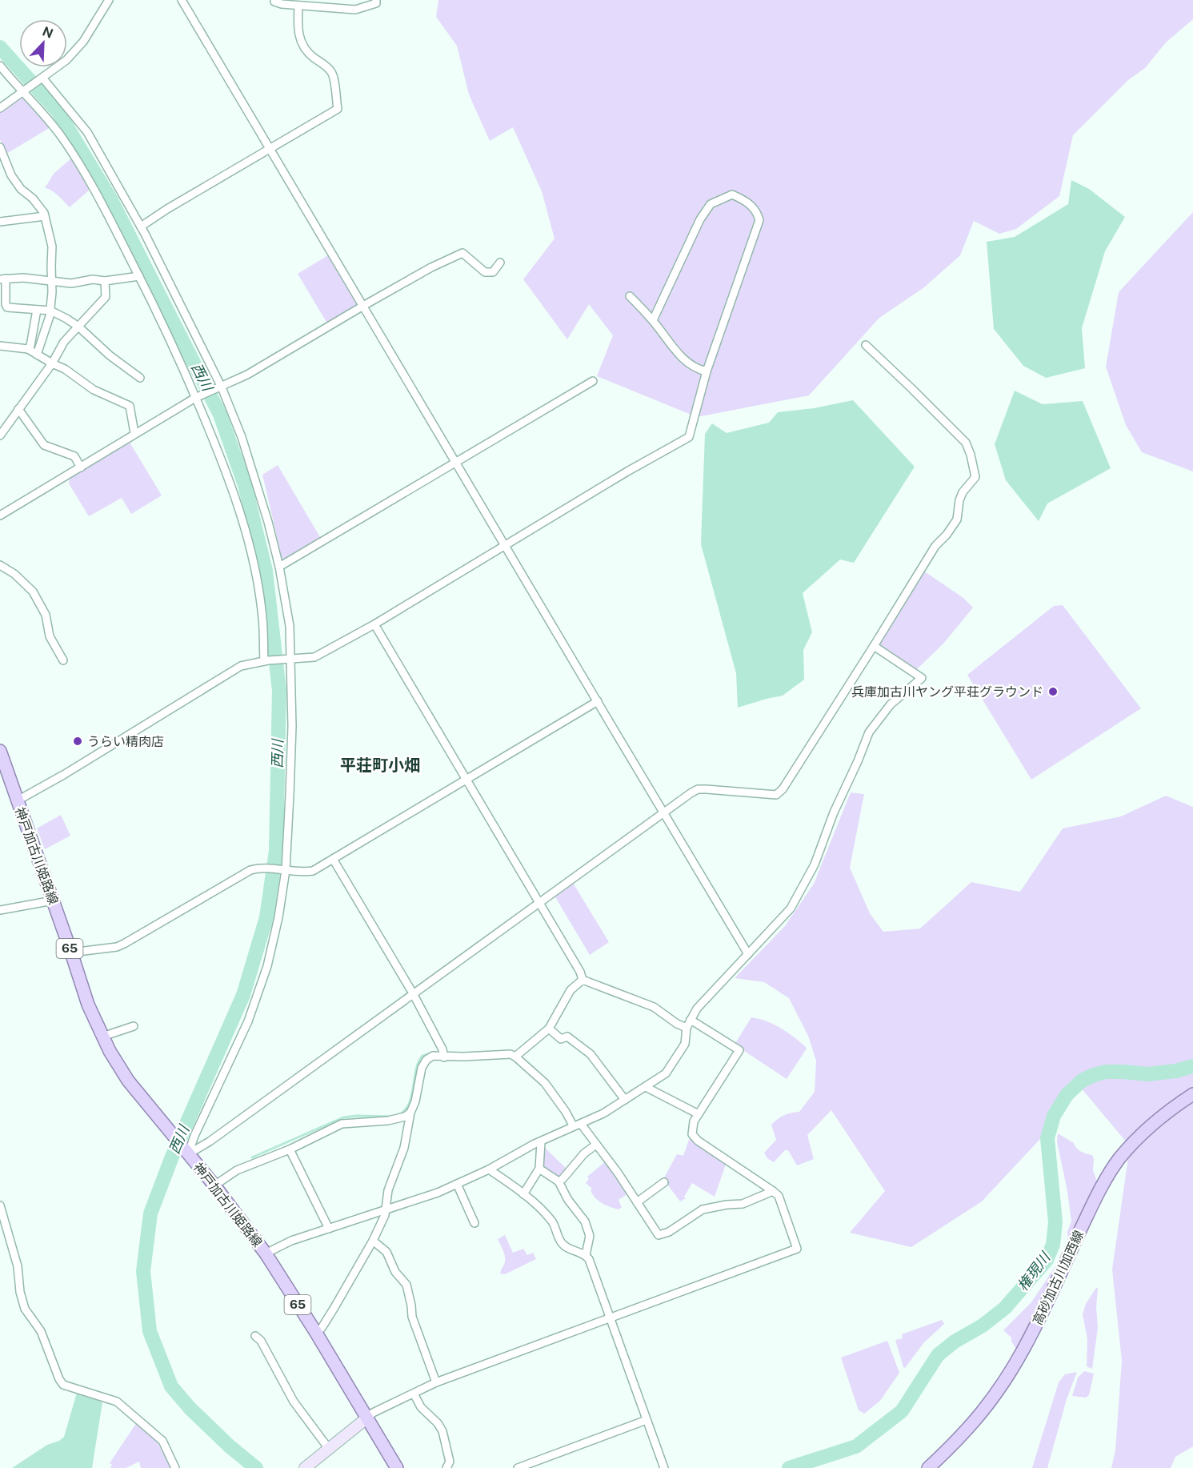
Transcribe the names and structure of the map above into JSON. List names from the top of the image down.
{
  "streets": {
    "main road": ["神戸加古川姫路線", "65", "高砂加古川加西線"]
  },
  "districts": ["平荘町小畑"],
  "water": ["西川", "権現川"],
  "places": ["兵庫加古川ヤング平荘グラウンド", "うらい精肉店"],
  "north": "top right"
}
